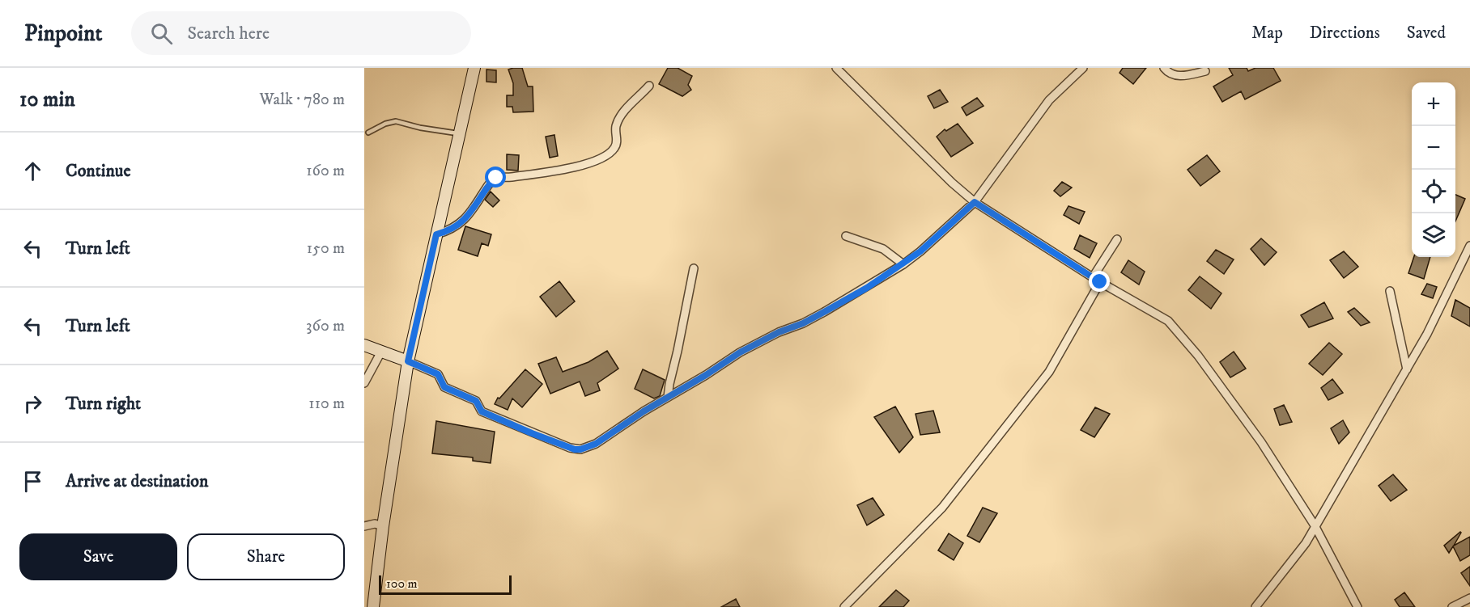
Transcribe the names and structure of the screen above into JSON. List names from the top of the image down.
{
  "scale_bar": "100 m",
  "page": {
    "header": "Pinpoint",
    "search": "Search here",
    "nav": ["Map", "Directions", "Saved"],
    "heading": ["10 min", "Walk · 780 m"],
    "map_buttons": ["+", "−"],
    "list": [
      ["Continue", "160 m"],
      ["Turn left", "150 m"],
      ["Turn left", "360 m"],
      ["Turn right", "110 m"],
      "Arrive at destination"
    ],
    "buttons": ["Save", "Share"],
    "scale": "100 m"
  }
}
